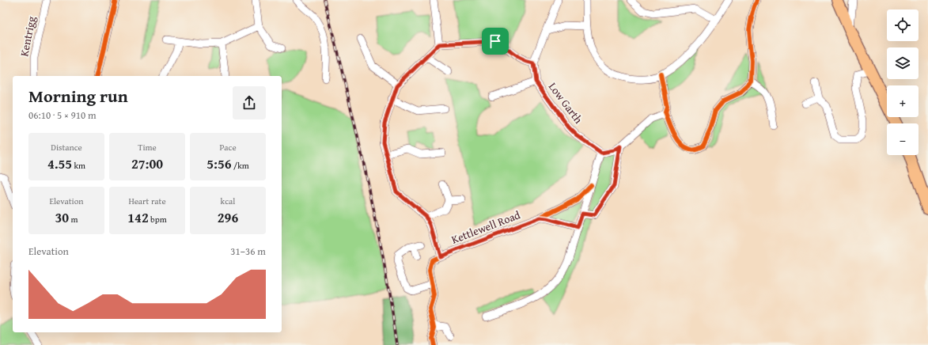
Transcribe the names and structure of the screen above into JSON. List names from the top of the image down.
{
  "streets": {
    "street": ["Kentrigg", "Low Garth", "Kettlewell Road"]
  },
  "page": {
    "map_buttons": ["+", "−"],
    "heading": ["Morning run", "06:10 · 5 × 910 m"],
    "stats": [
      ["Distance", "4.55 km"],
      ["Time", "27:00"],
      ["Pace", "5:56 /km"],
      ["Elevation", "30 m"],
      ["Heart rate", "142 bpm"],
      ["kcal", "296"]
    ],
    "chart": ["Elevation", "31–36 m"]
  }
}
